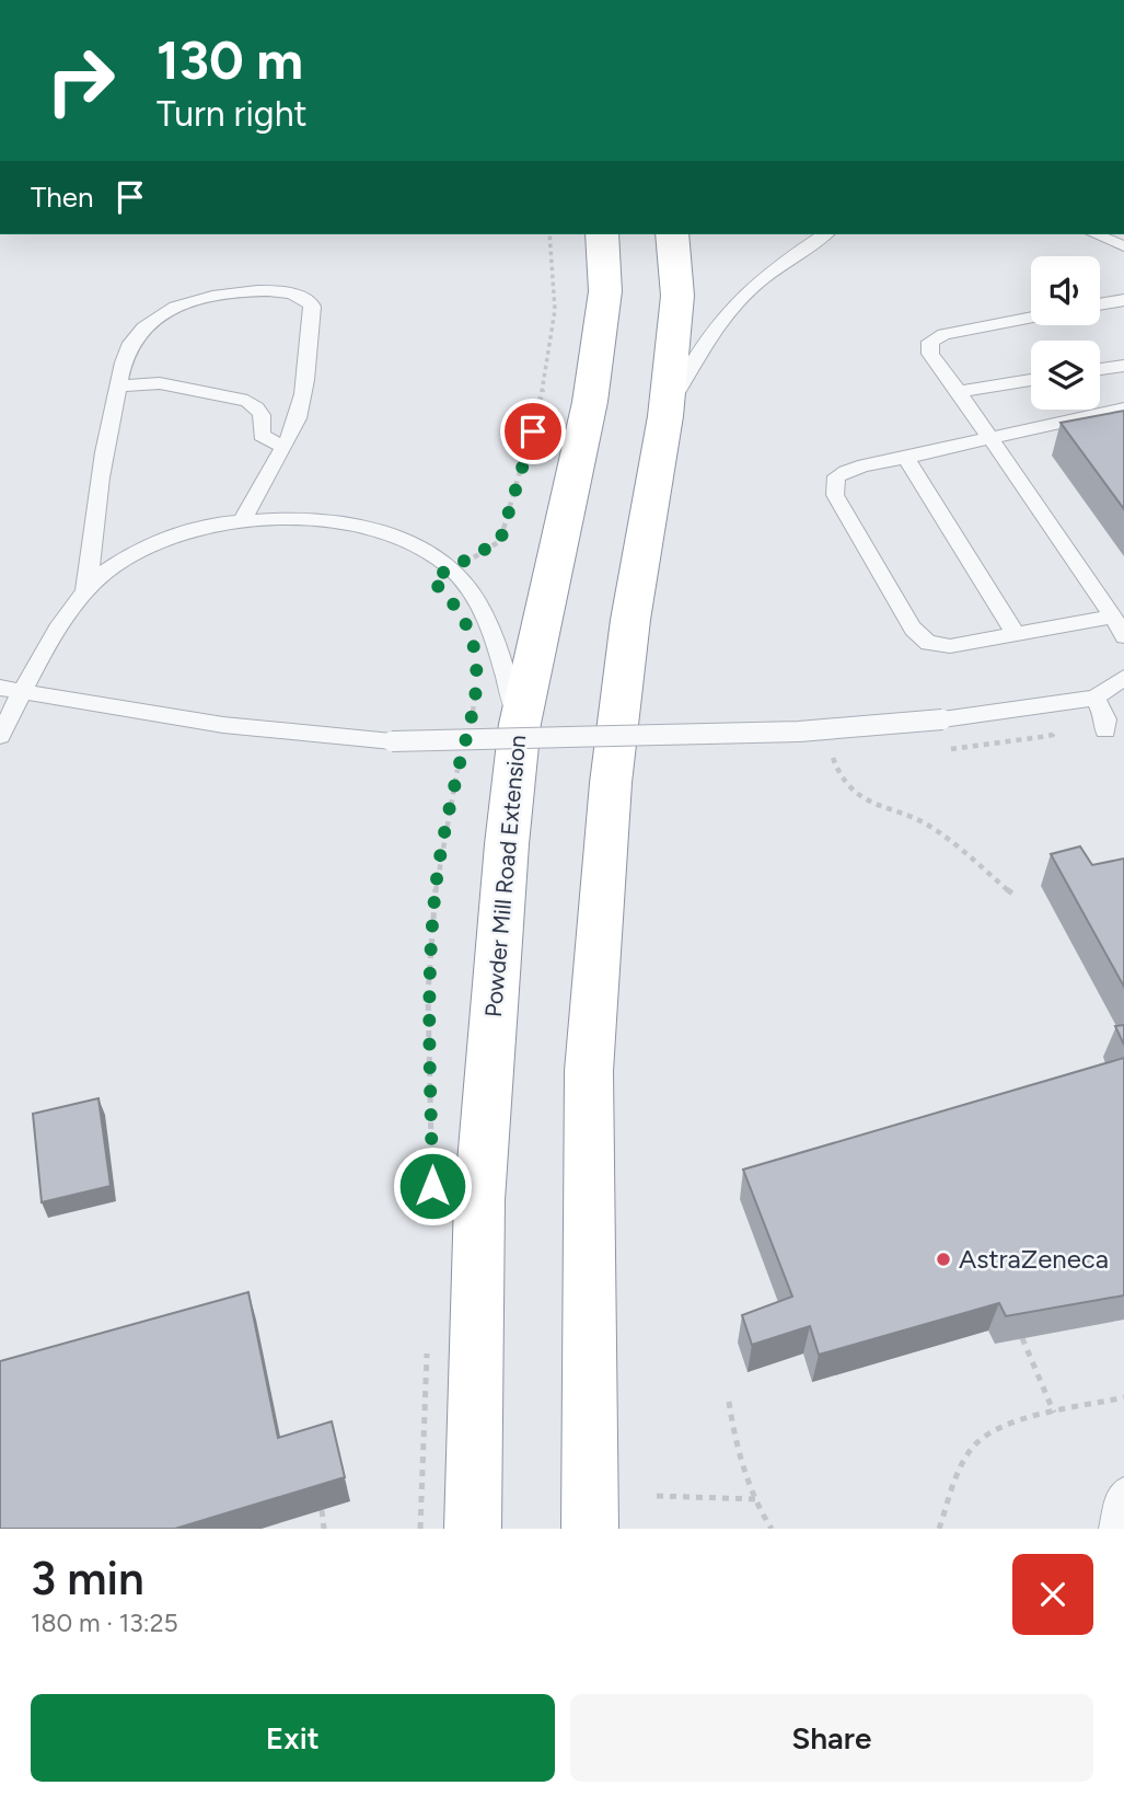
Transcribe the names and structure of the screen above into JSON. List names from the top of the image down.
{
  "streets": {
    "highway": ["Powder Mill Road Extension"]
  },
  "places": ["AstraZeneca"],
  "page": {
    "turn": ["130 m", "Turn right"],
    "then": "Then",
    "heading": ["3 min", "180 m · 13:25"],
    "buttons": ["Exit", "Share"]
  }
}
